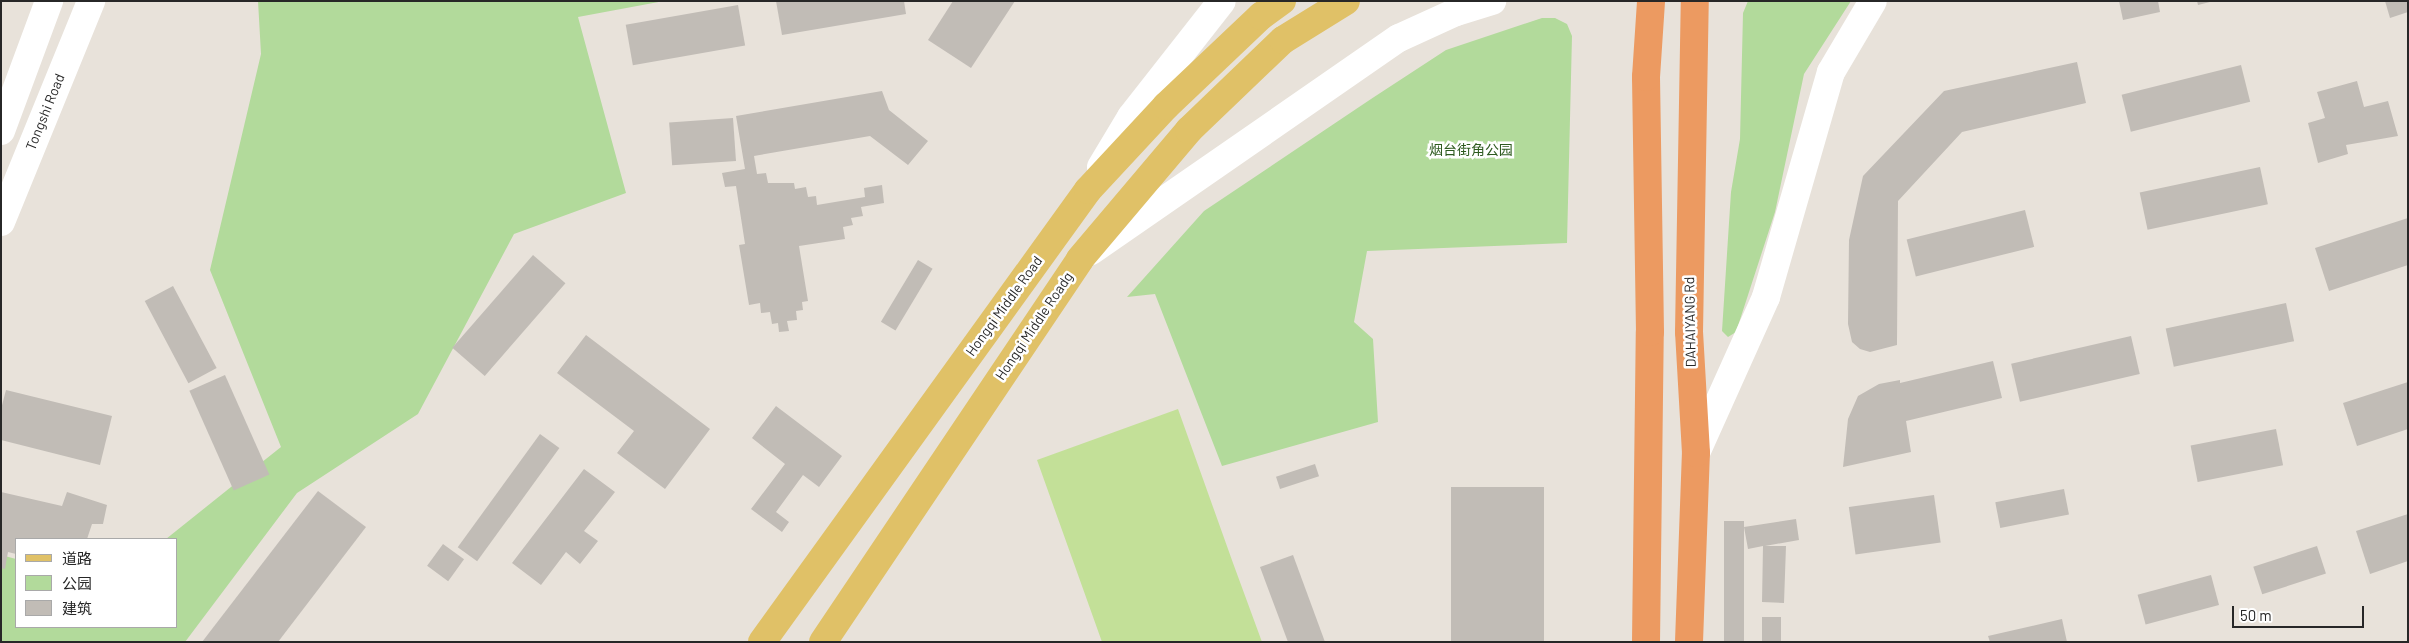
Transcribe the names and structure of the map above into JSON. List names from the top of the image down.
{
  "streets": {
    "highway": ["DAHAIYANG Rd"],
    "main road": ["Tongshi Road", "Hongqi Middle Road", "Hongqi Middle Roadg"]
  },
  "parks": ["烟台街角公园"],
  "legend": ["道路", "公园", "建筑"],
  "scale_bar": "50 m"
}
